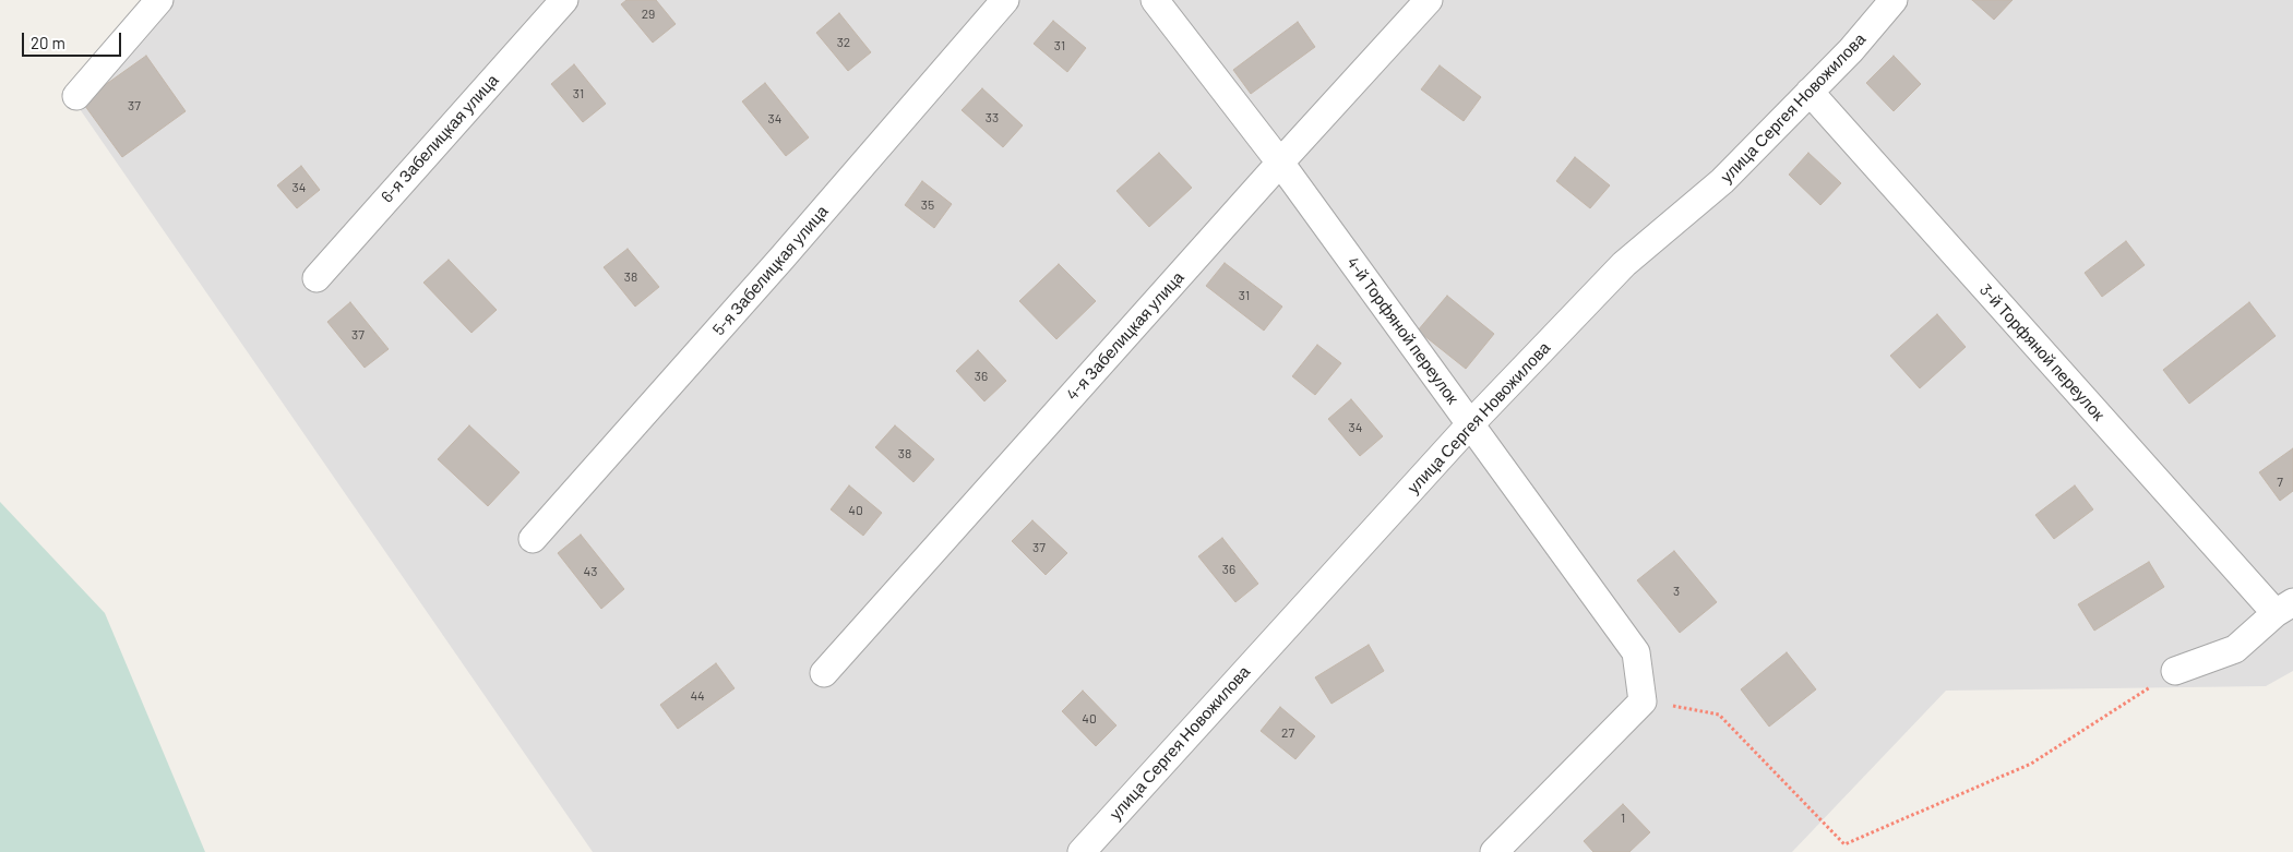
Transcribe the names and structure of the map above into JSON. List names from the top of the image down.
{
  "streets": {
    "street": [
      "улица Сергея Новожилова",
      "6-я Забелицкая улица",
      "5-я Забелицкая улица",
      "4-й Торфяной переулок",
      "4-я Забелицкая улица",
      "3-й Торфяной переулок"
    ]
  },
  "crossings": [
    ["улица Сергея Новожилова", "4-й Торфяной переулок"],
    ["улица Сергея Новожилова", "3-й Торфяной переулок"],
    ["4-й Торфяной переулок", "4-я Забелицкая улица"]
  ],
  "house_numbers": [
    "29",
    "32",
    "31",
    "31",
    "37",
    "33",
    "34",
    "34",
    "35",
    "38",
    "31",
    "37",
    "36",
    "34",
    "38",
    "7",
    "40",
    "37",
    "36",
    "43",
    "3",
    "44",
    "40",
    "27",
    "1"
  ],
  "scale_bar": "20 m"
}
